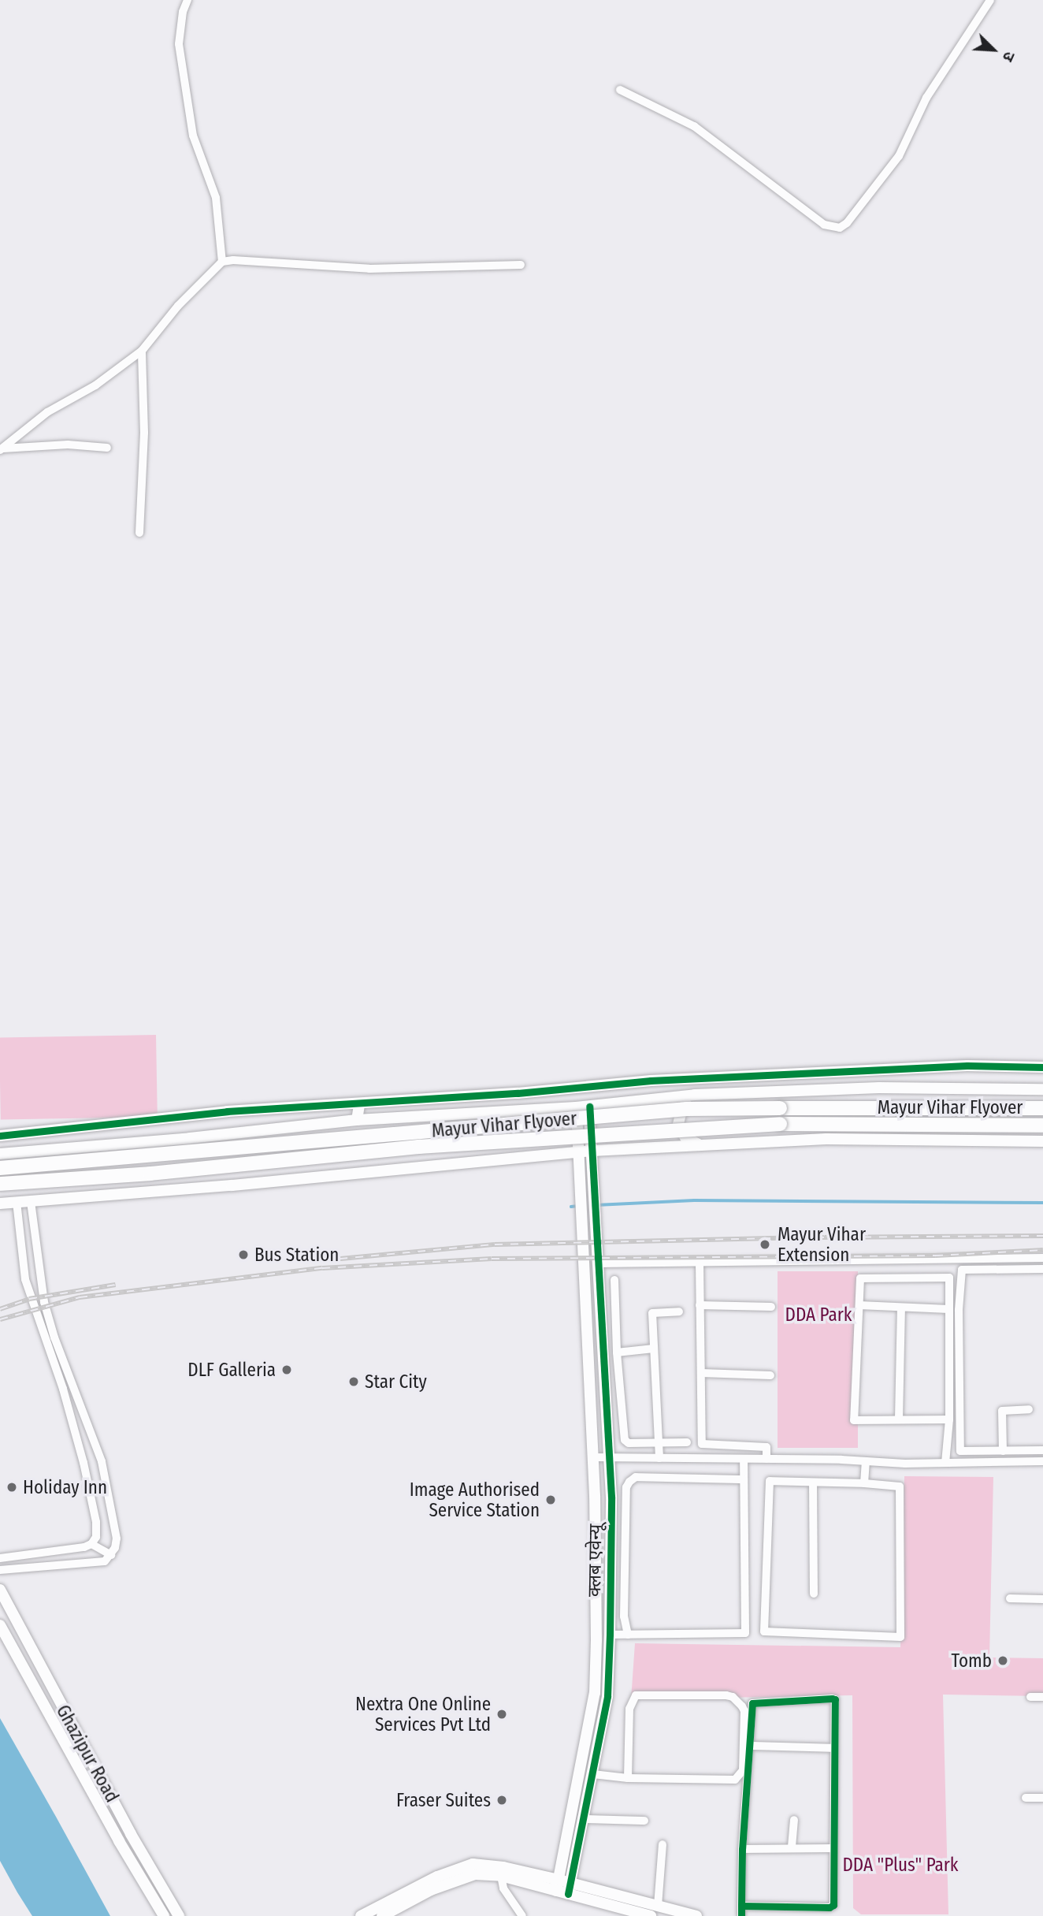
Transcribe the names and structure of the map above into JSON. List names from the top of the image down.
{
  "streets": {
    "highway": ["Mayur Vihar Flyover"],
    "street": ["क्लब एवेन्यू", "Ghazipur Road"]
  },
  "parks": ["DDA Park", "DDA \"Plus\" Park"],
  "places": [
    "Mayur Vihar Extension",
    "Bus Station",
    "DLF Galleria",
    "Star City",
    "Holiday Inn",
    "Image Authorised Service Station",
    "Tomb",
    "Nextra One Online Services Pvt Ltd",
    "Fraser Suites"
  ],
  "north": "bottom right"
}
